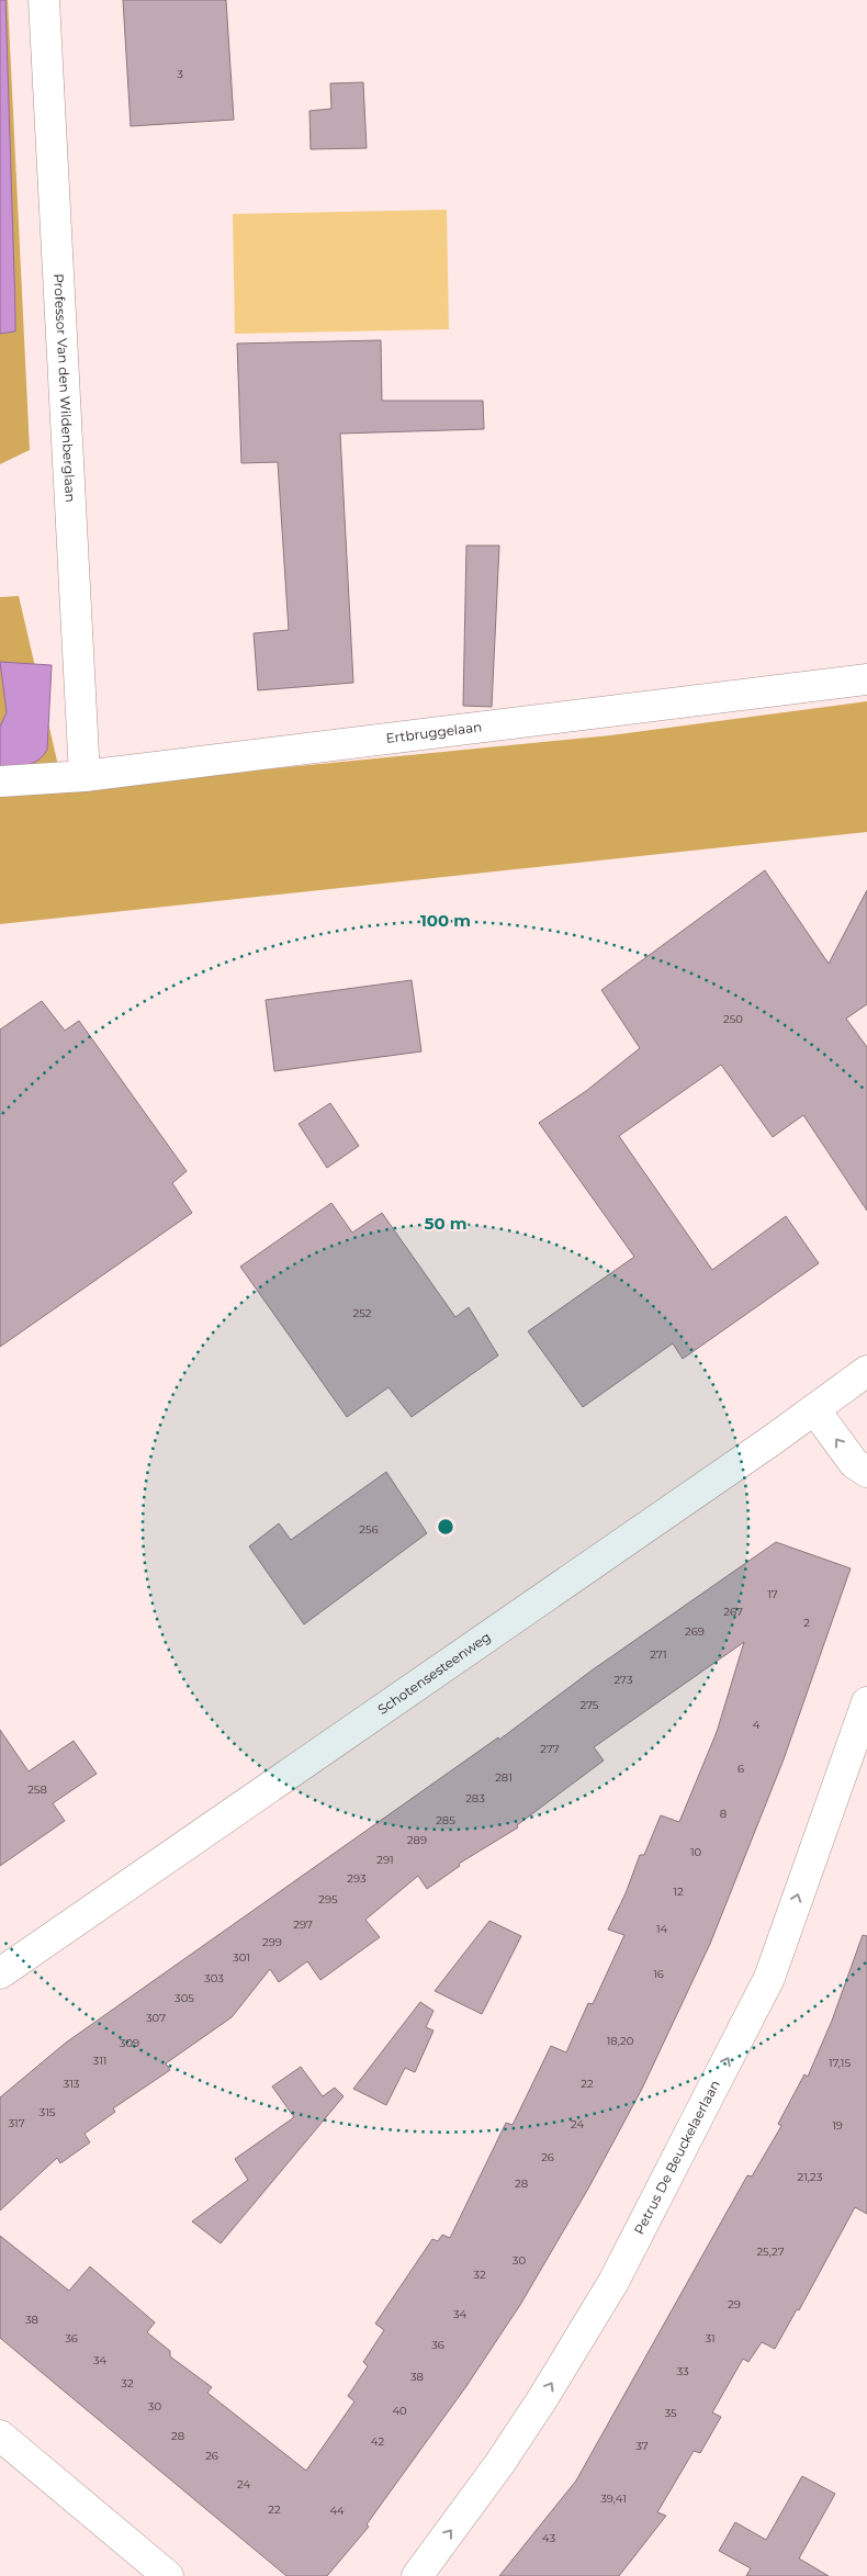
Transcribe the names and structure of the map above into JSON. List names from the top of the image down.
{
  "streets": {
    "street": [
      "Professor Van den Wildenberglaan",
      "Ertbruggelaan",
      "Schotensesteenweg",
      "Petrus De Beuckelaerlaan"
    ]
  },
  "crossings": [
    ["Professor Van den Wildenberglaan", "Ertbruggelaan"]
  ],
  "one_way": ["Petrus De Beuckelaerlaan"],
  "house_numbers": [
    "3",
    "250",
    "252",
    "256",
    "17",
    "267",
    "2",
    "269",
    "271",
    "273",
    "275",
    "4",
    "277",
    "6",
    "281",
    "258",
    "283",
    "8",
    "285",
    "289",
    "10",
    "291",
    "293",
    "12",
    "295",
    "297",
    "14",
    "299",
    "301",
    "16",
    "303",
    "305",
    "307",
    "18,20",
    "309",
    "311",
    "17,15",
    "313",
    "22",
    "315",
    "317",
    "24",
    "19",
    "26",
    "21,23",
    "28",
    "25,27",
    "30",
    "32",
    "29",
    "34",
    "38",
    "36",
    "31",
    "36",
    "34",
    "33",
    "38",
    "32",
    "30",
    "40",
    "35",
    "28",
    "42",
    "37",
    "26",
    "24",
    "39,41",
    "22",
    "44",
    "43"
  ],
  "rings": ["100 m", "50 m"]
}
